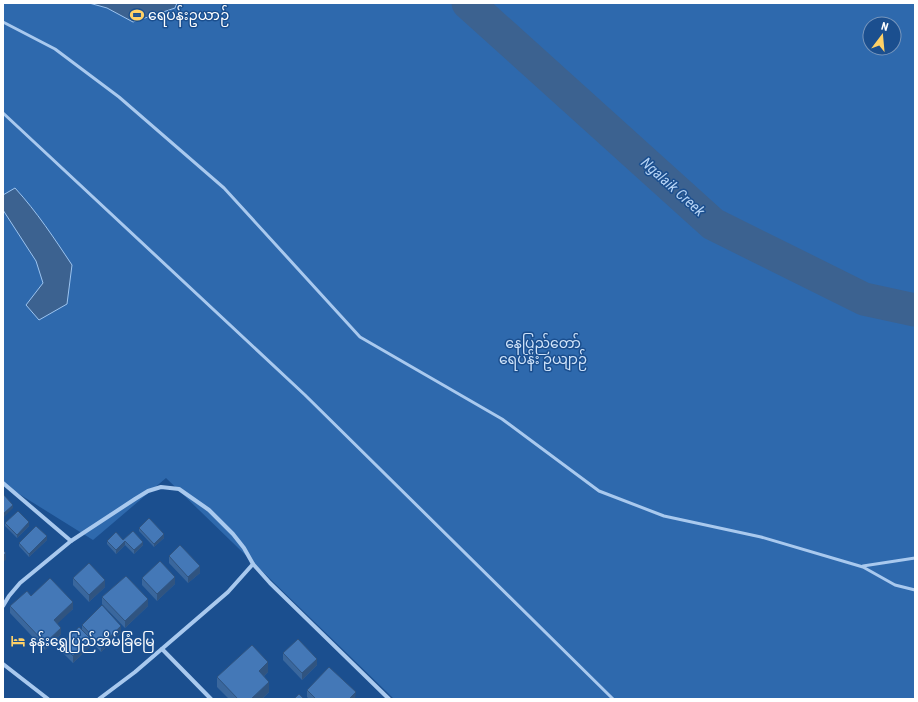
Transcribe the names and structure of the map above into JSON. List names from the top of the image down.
{
  "water": ["Ngalaik Creek"],
  "parks": ["နေပြည်တော် ရေပန်း ဥယျာဉ်"],
  "places": {
    "sports": ["ရေပန်းဥယာဉ်"],
    "hotel": ["နန်းရွှေပြည်အိမ်ခြံမြေ"]
  },
  "north": "top"
}
